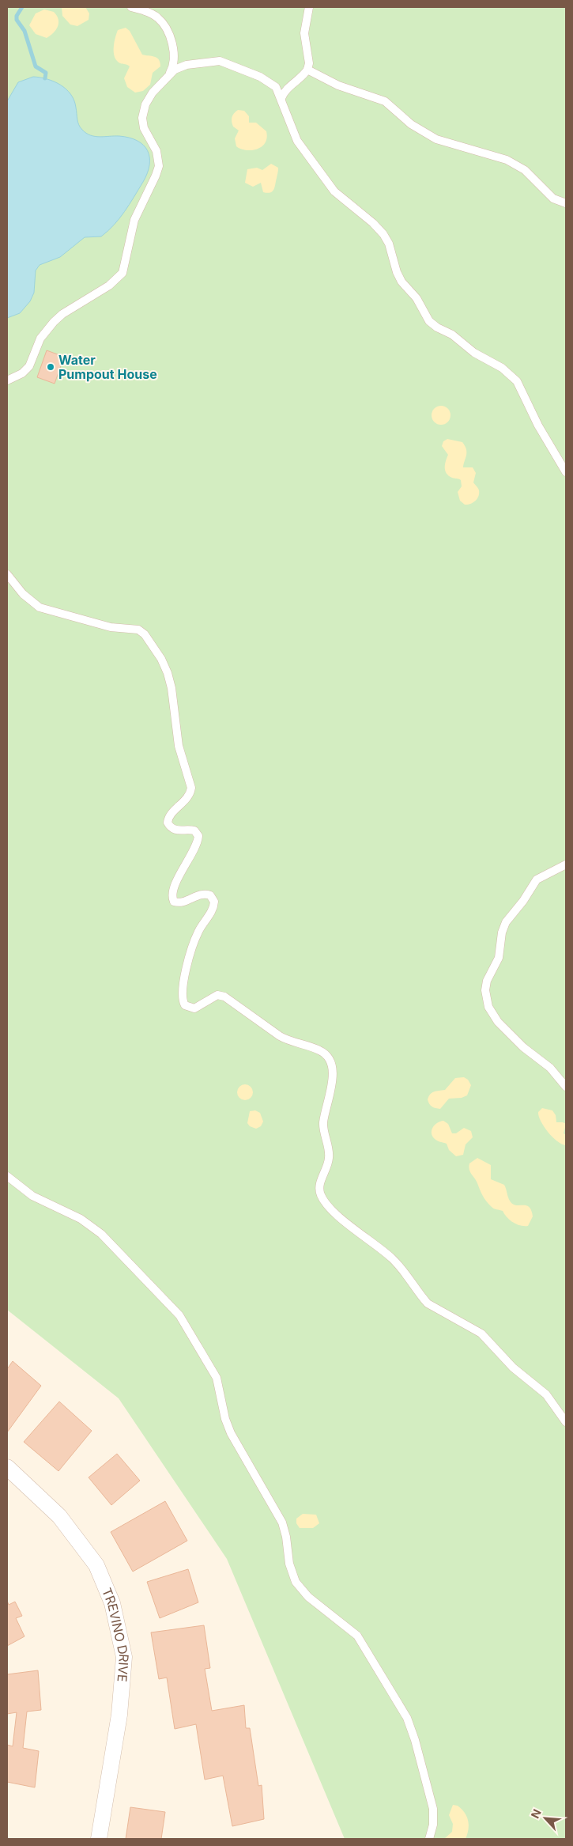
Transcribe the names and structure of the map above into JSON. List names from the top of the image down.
{
  "streets": {
    "street": ["TREVINO DRIVE"]
  },
  "places": ["Water Pumpout House"],
  "north": "top left"
}
